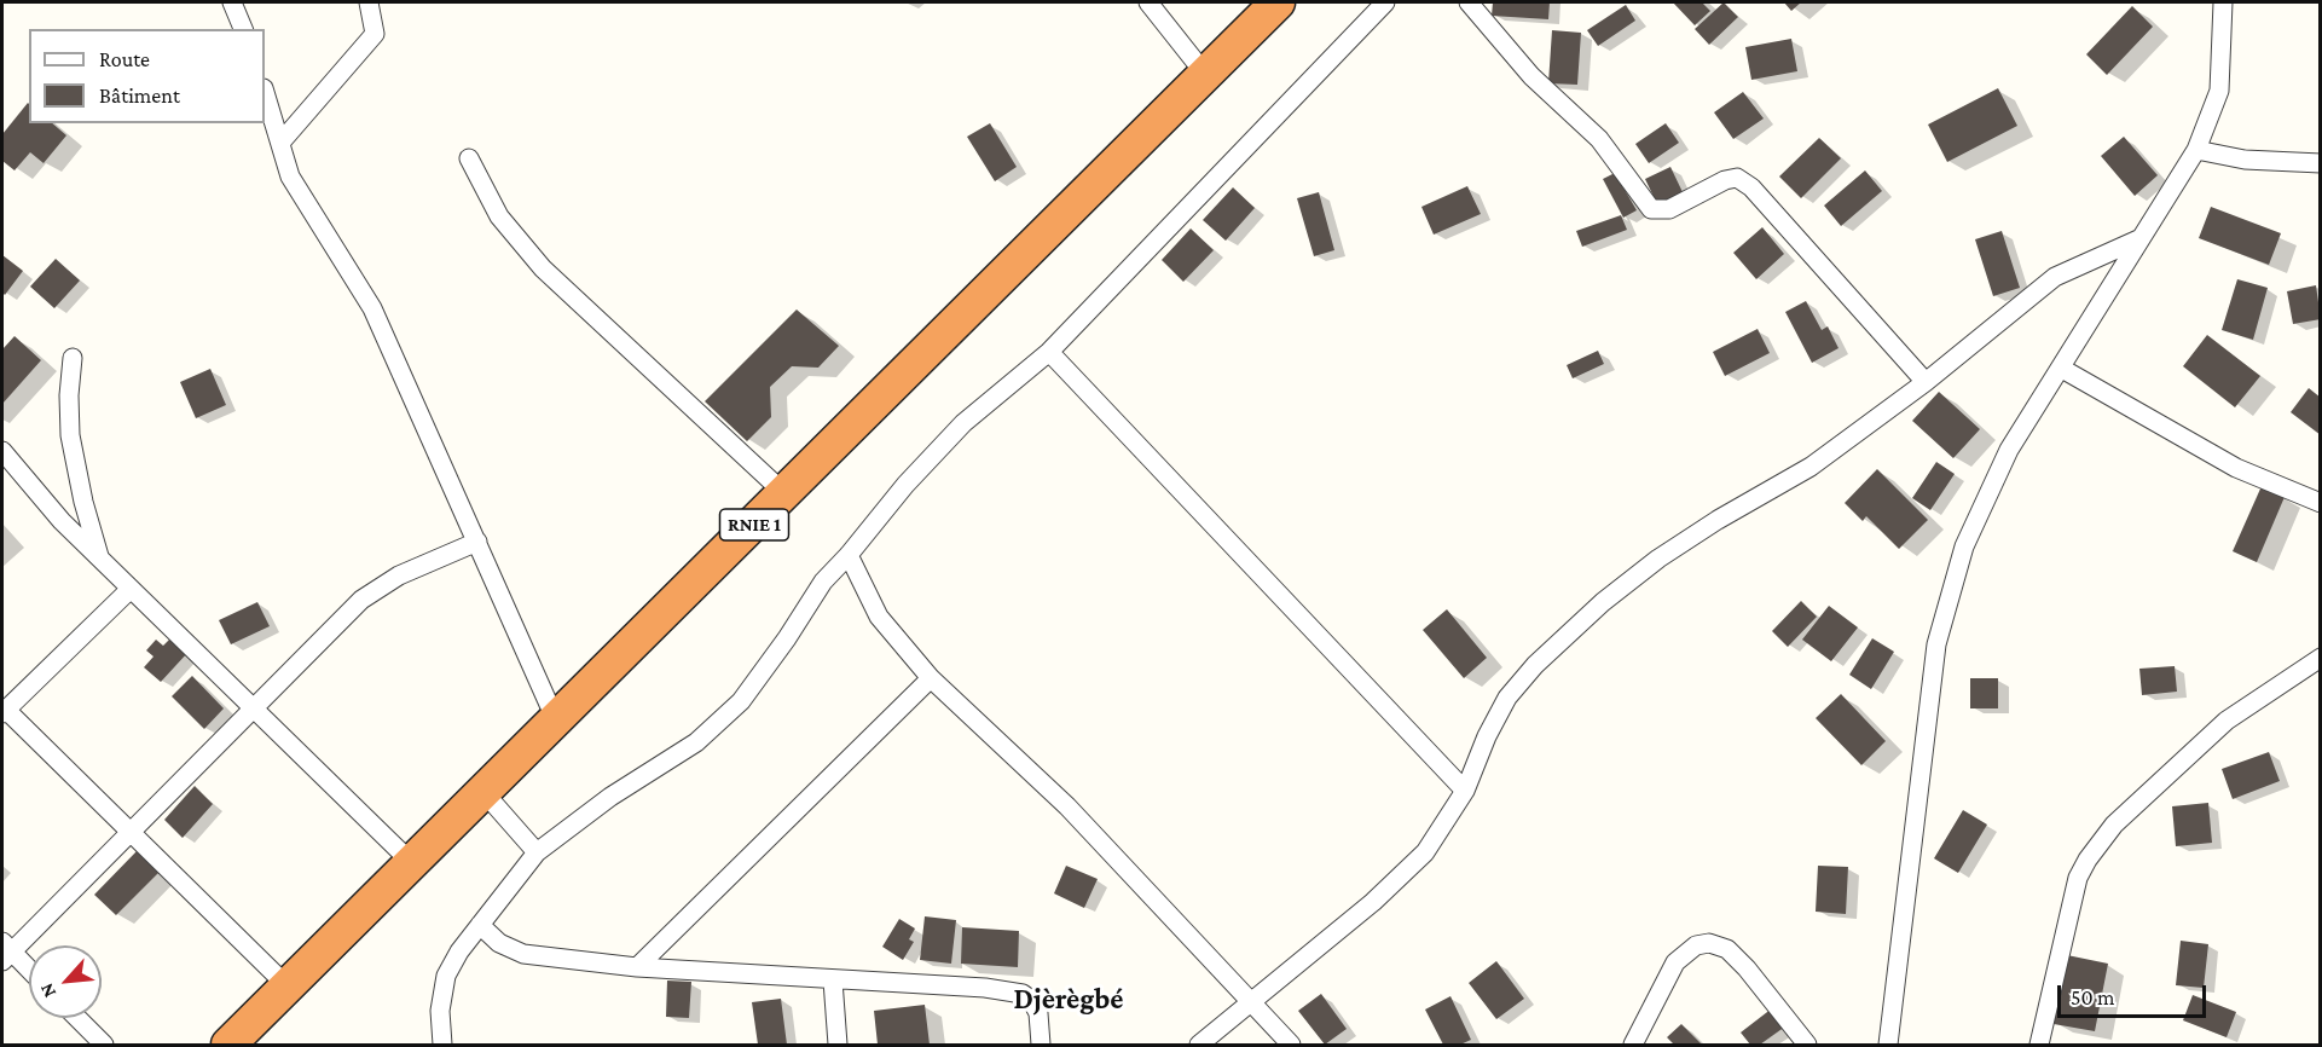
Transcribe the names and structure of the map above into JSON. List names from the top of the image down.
{
  "streets": {
    "highway": ["RNIE 1"]
  },
  "districts": ["Djèrègbé"],
  "legend": ["Route", "Bâtiment"],
  "scale_bar": "50 m",
  "north": "bottom left"
}
